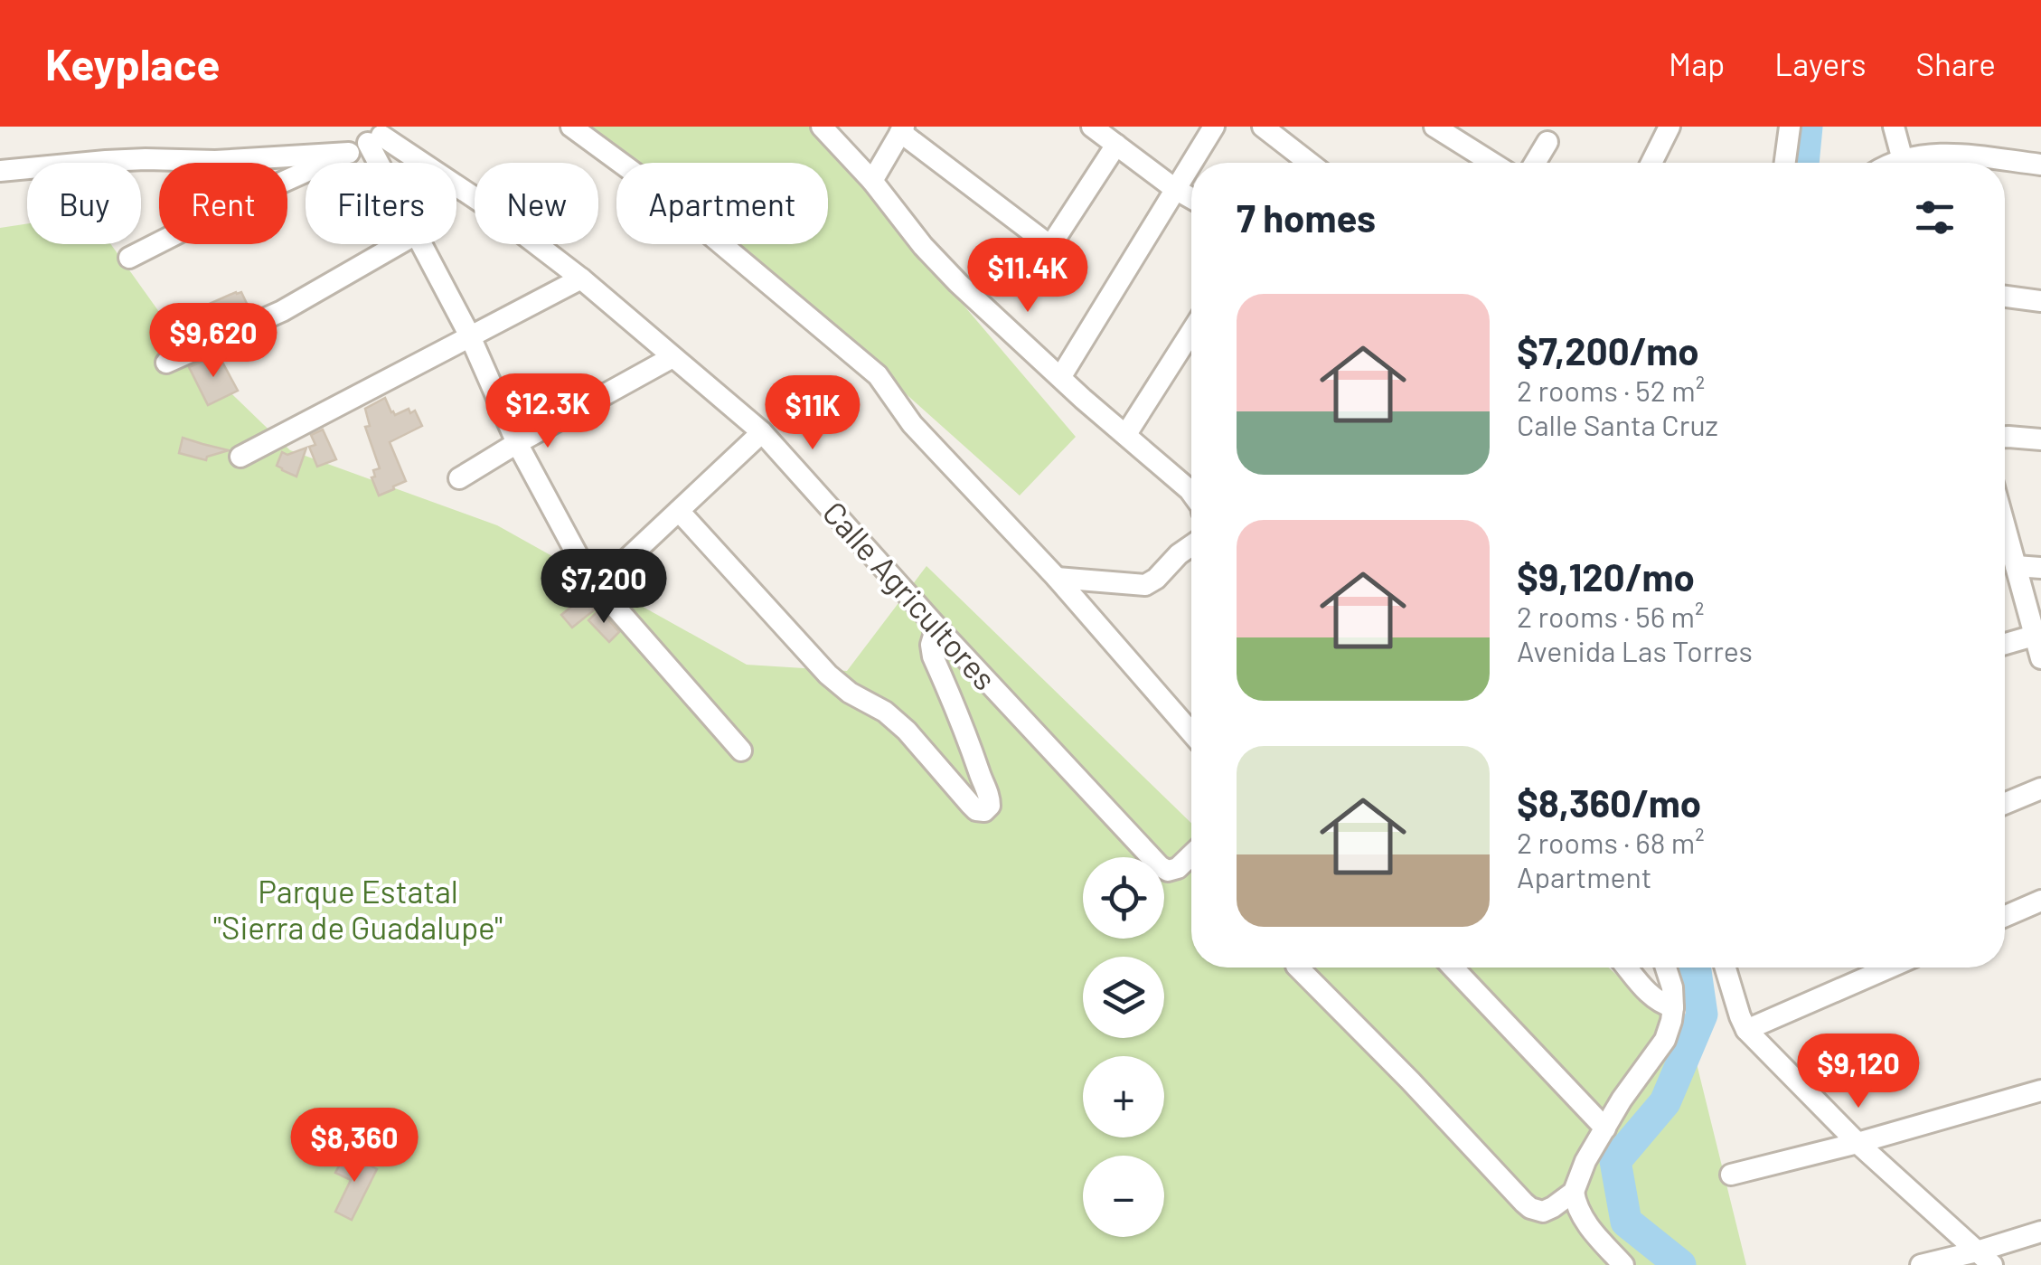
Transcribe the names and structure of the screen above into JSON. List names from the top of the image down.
{
  "streets": {
    "street": ["Calle Agricultores"]
  },
  "parks": ["Parque Estatal \"Sierra de Guadalupe\""],
  "page": {
    "header": "Keyplace",
    "nav": ["Map", "Layers", "Share"],
    "chip": [
      "Buy",
      "Rent",
      "Filters",
      "New",
      "Apartment"
    ],
    "heading": "7 homes",
    "price": [
      "$11.4K",
      "$9,620",
      "$12.3K",
      "$11K",
      "$7,200",
      "$9,120",
      "$8,360"
    ],
    "list": [
      {
        "name": "$7,200/mo",
        "note": "2 rooms · 52 m² · Calle Santa Cruz"
      },
      {
        "name": "$9,120/mo",
        "note": "2 rooms · 56 m² · Avenida Las Torres"
      },
      {
        "name": "$8,360/mo",
        "note": "2 rooms · 68 m² · Apartment"
      }
    ],
    "map_buttons": ["+", "−"]
  }
}
